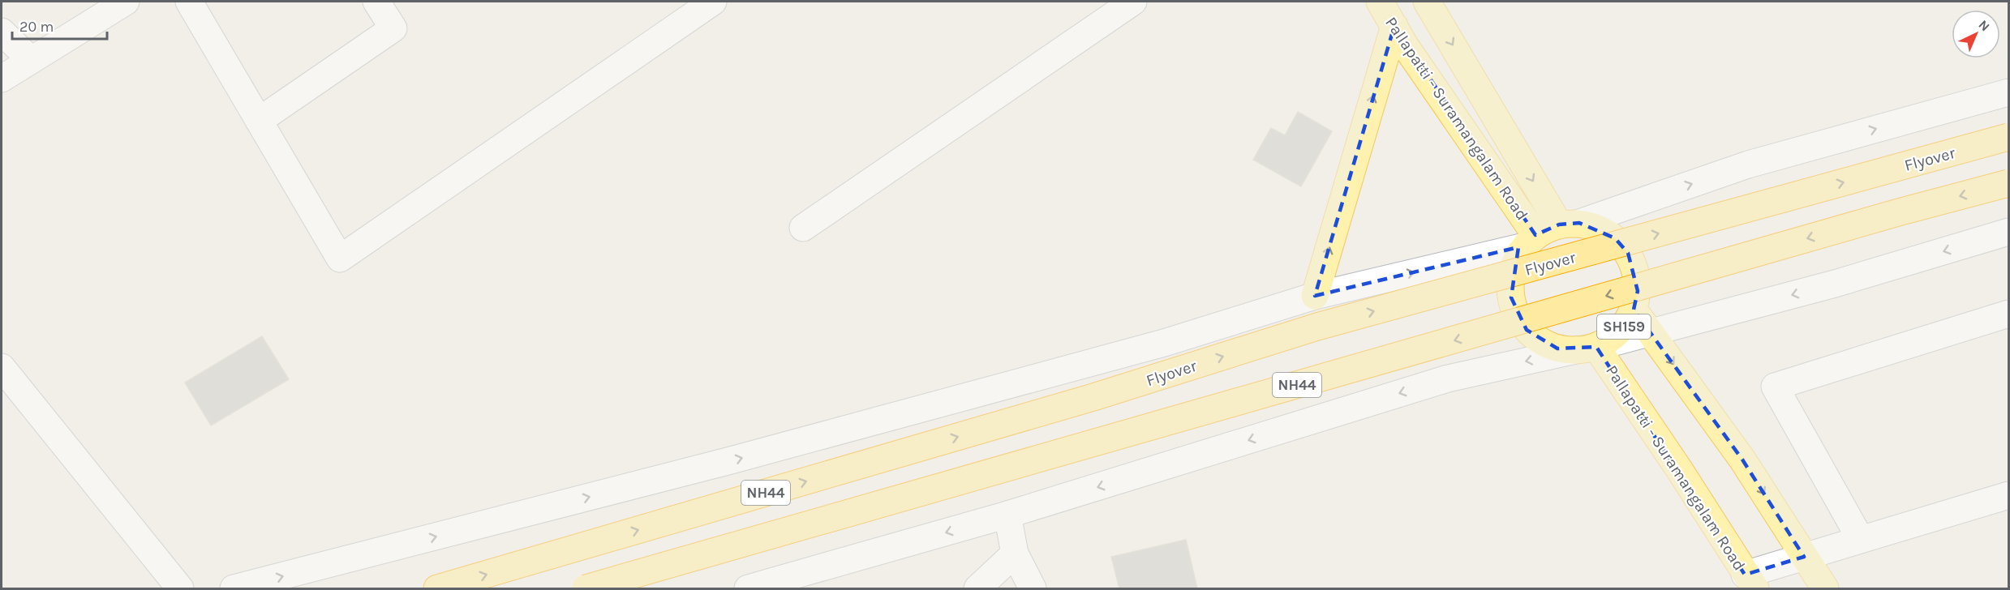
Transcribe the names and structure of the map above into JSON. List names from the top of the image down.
{
  "streets": {
    "highway": ["Flyover", "NH44"],
    "main road": ["Pallapatti - Suramangalam Road", "SH159"]
  },
  "crossings": [
    ["Pallapatti - Suramangalam Road", "SH159"]
  ],
  "scale_bar": "20 m",
  "north": "top right"
}
